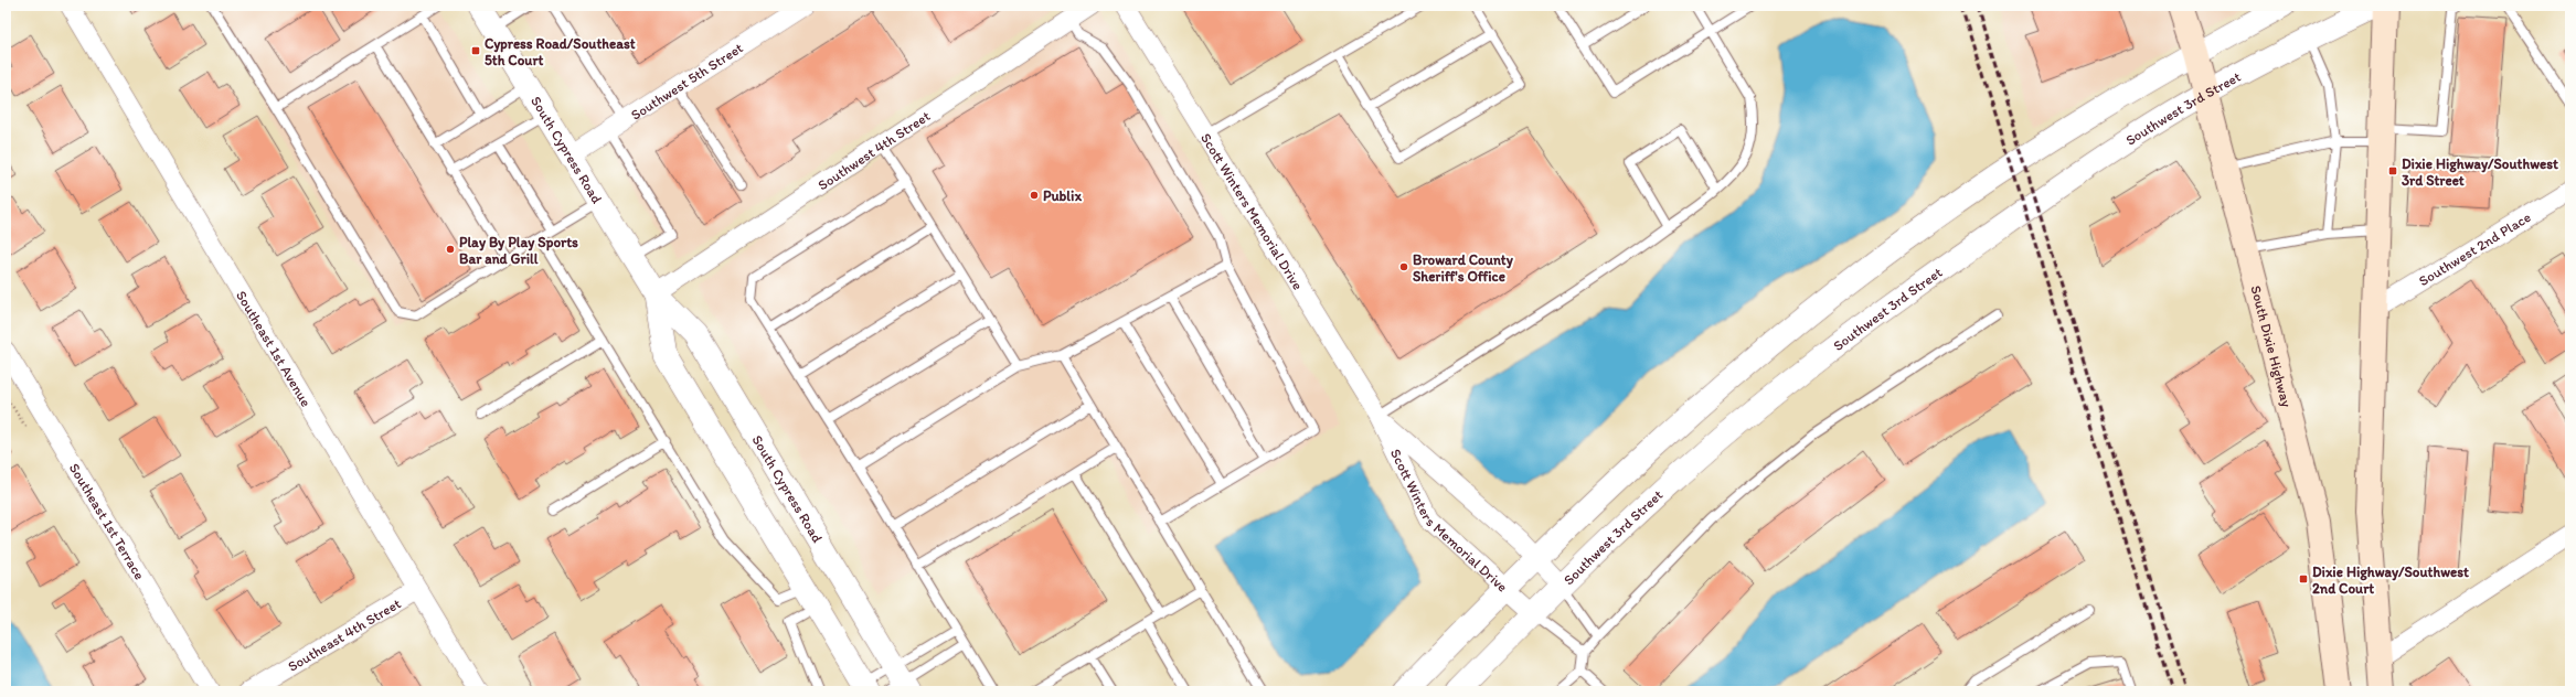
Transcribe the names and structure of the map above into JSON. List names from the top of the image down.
{
  "streets": {
    "main road": ["South Dixie Highway"],
    "street": [
      "Southwest 5th Street",
      "Southwest 3rd Street",
      "South Cypress Road",
      "Southwest 4th Street",
      "Scott Winters Memorial Drive",
      "Southwest 2nd Place",
      "Southeast 1st Avenue",
      "Southeast 1st Terrace",
      "Southeast 4th Street"
    ]
  },
  "crossings": [
    ["Southwest 5th Street", "South Cypress Road"],
    ["Southwest 3rd Street", "Scott Winters Memorial Drive"],
    ["Southwest 3rd Street", "South Dixie Highway"],
    ["South Cypress Road", "Southwest 4th Street"],
    ["Southeast 1st Avenue", "Southeast 4th Street"]
  ],
  "places": {
    "transit": ["Cypress Road/Southeast 5th Court", "Dixie Highway/Southwest 3rd Street", "Dixie Highway/Southwest 2nd Court"],
    "other": ["Publix", "Play By Play Sports Bar and Grill", "Broward County Sheriff's Office"]
  }
}
